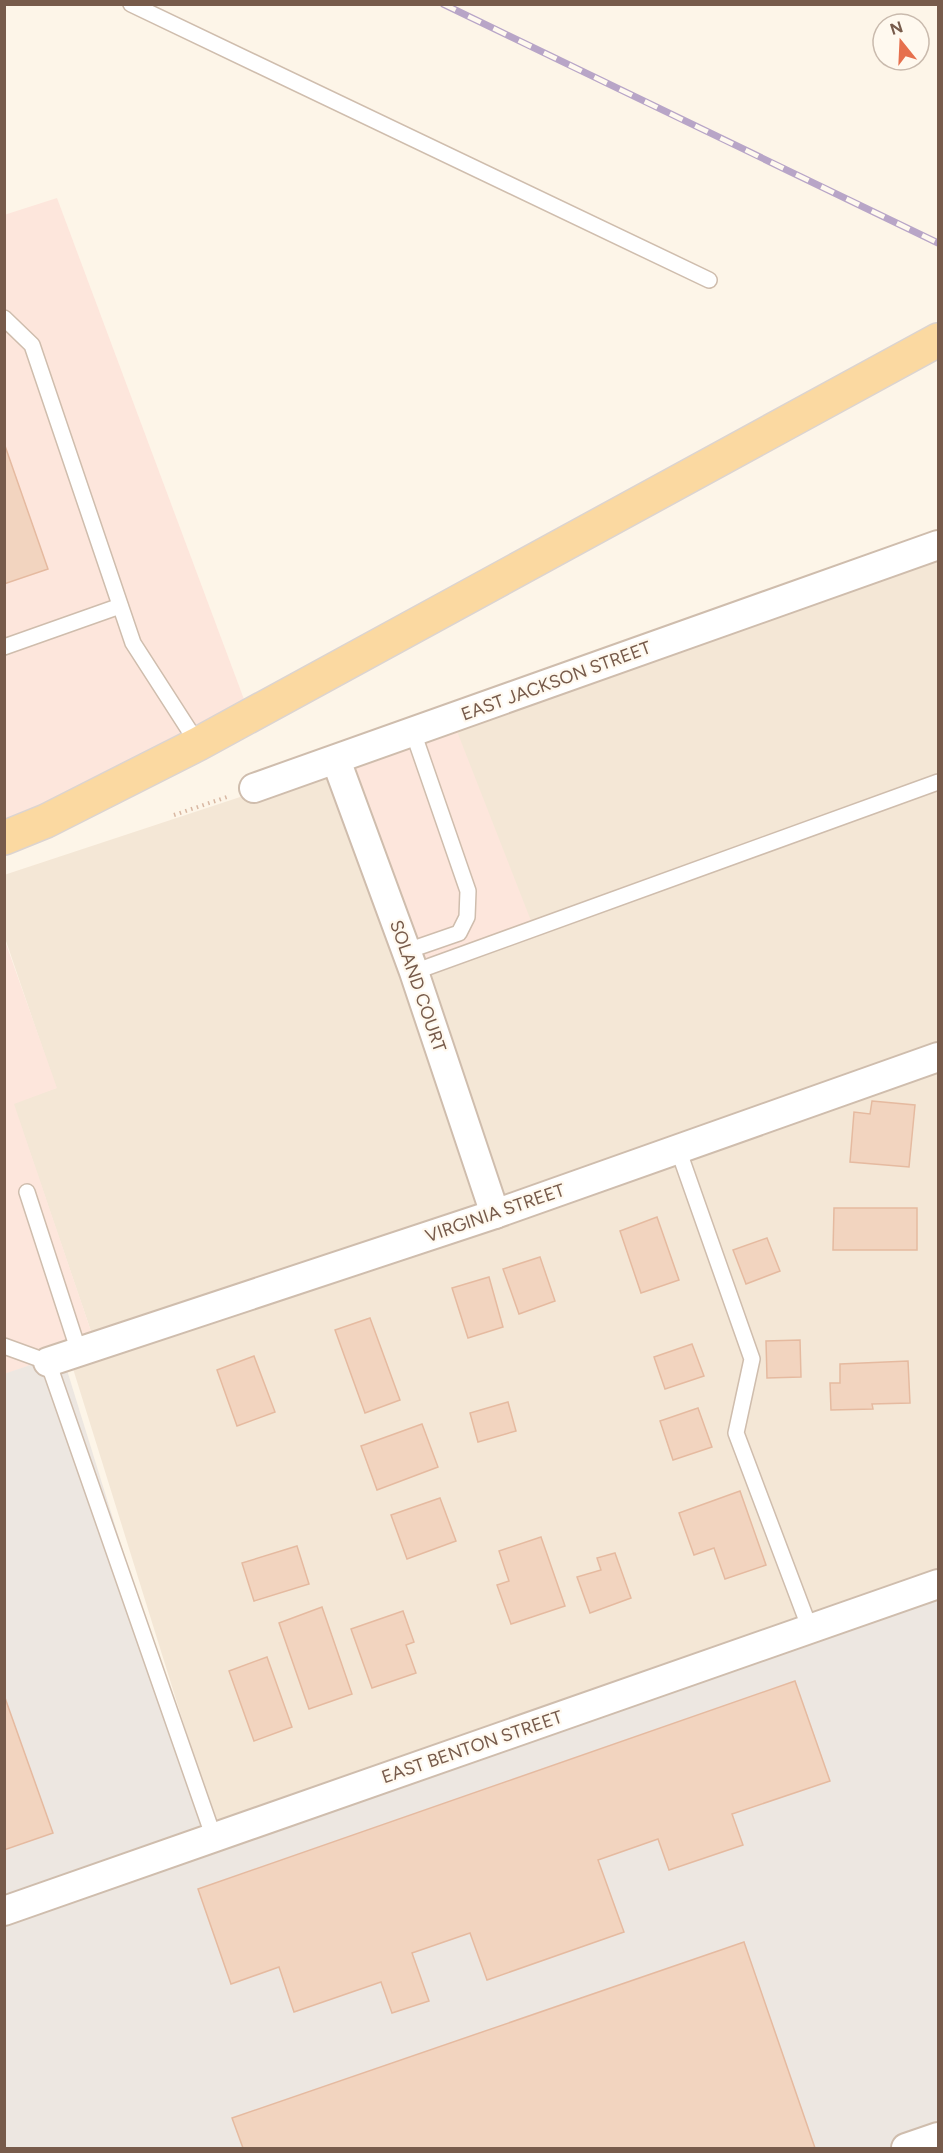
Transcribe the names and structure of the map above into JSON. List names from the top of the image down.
{
  "streets": {
    "street": [
      "EAST JACKSON STREET",
      "SOLAND COURT",
      "VIRGINIA STREET",
      "EAST BENTON STREET"
    ]
  },
  "crossings": [
    ["EAST JACKSON STREET", "SOLAND COURT"],
    ["SOLAND COURT", "VIRGINIA STREET"]
  ],
  "north": "top"
}
